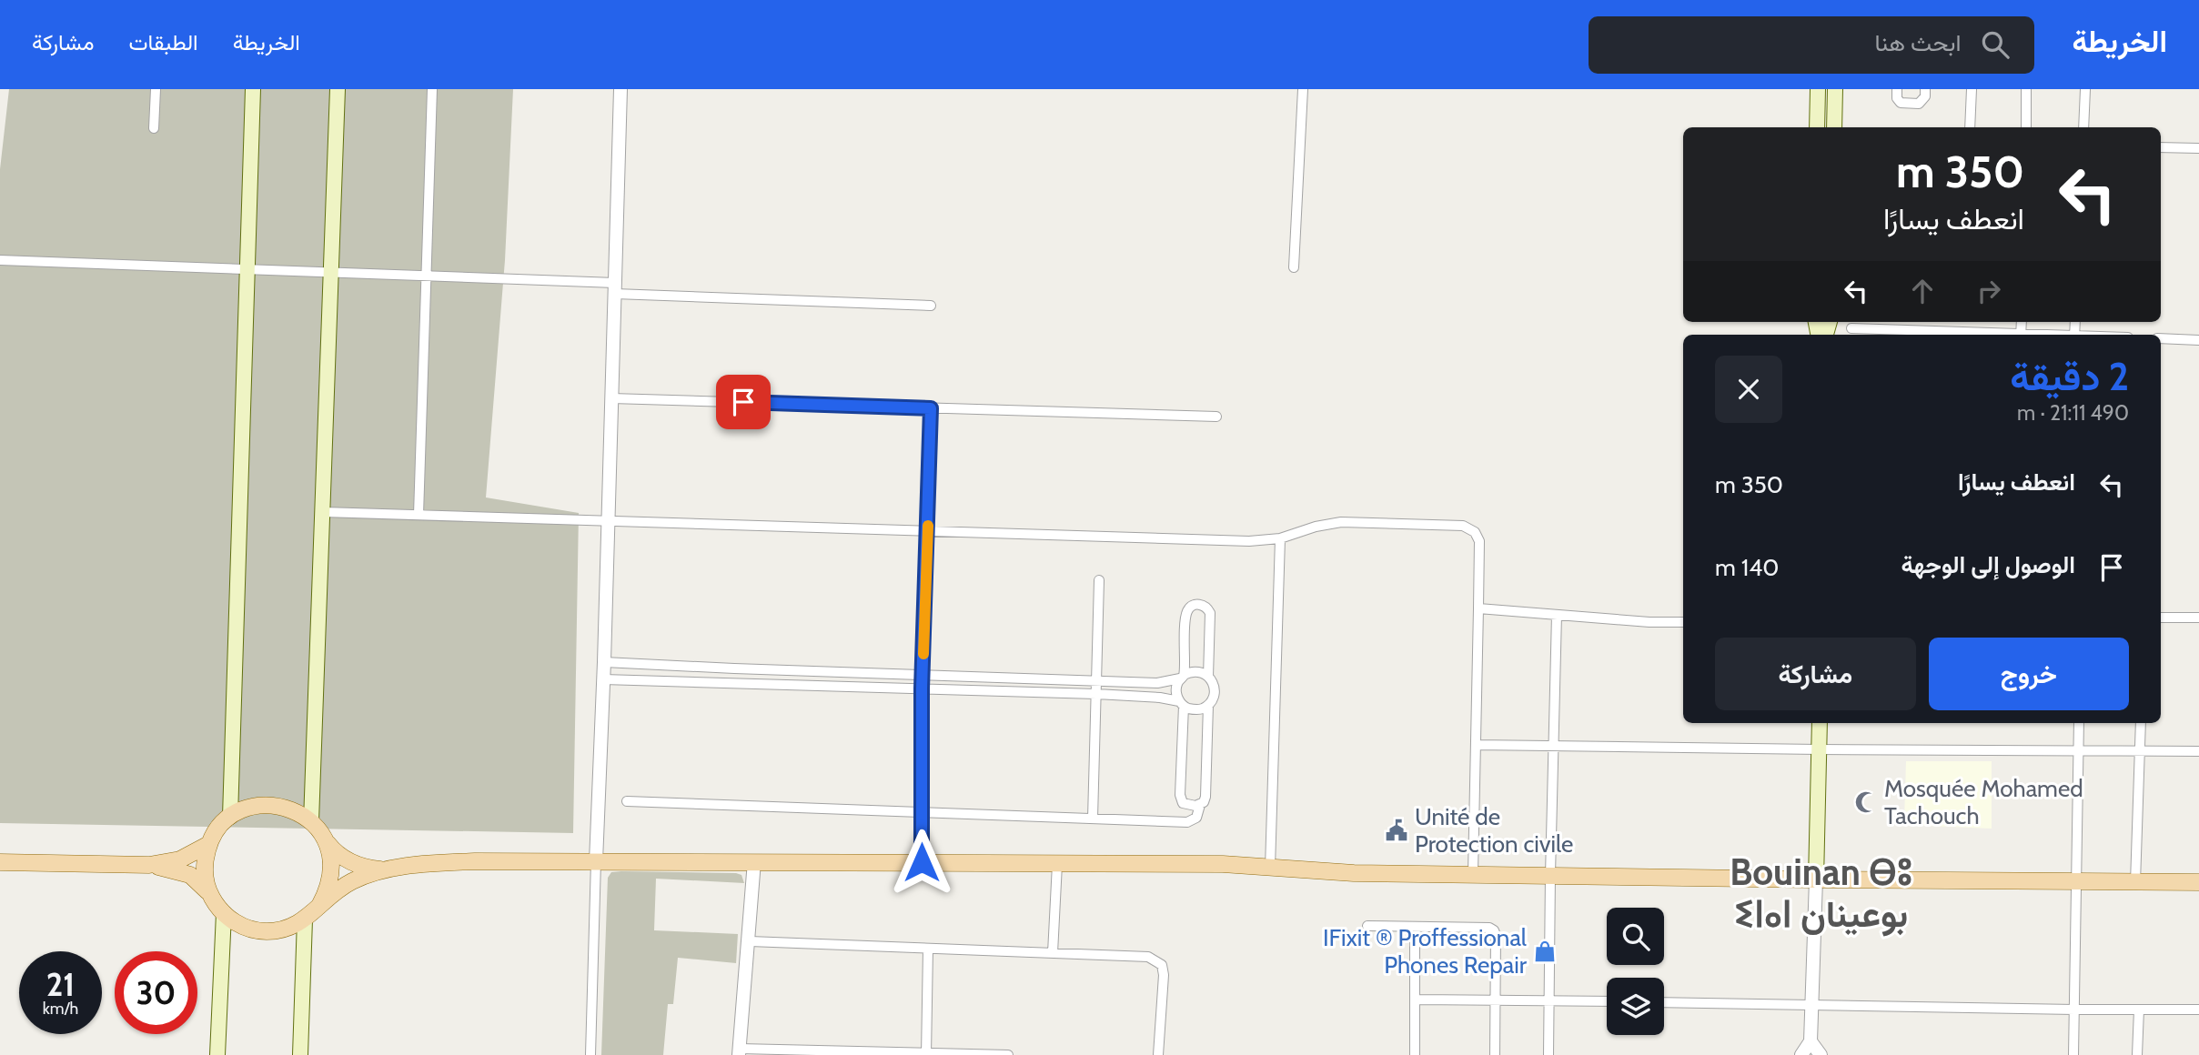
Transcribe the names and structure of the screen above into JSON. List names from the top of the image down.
{
  "districts": ["Bouinan ⴱⵓ ⵉⵏⴰⵏ بوعينان"],
  "places": {
    "mosque": ["Mosquée Mohamed Tachouch"],
    "public building": ["Unité de Protection civile"],
    "shop": ["IFixit ® Proffessional Phones Repair"]
  },
  "page": {
    "header": "الخريطة",
    "search": "ابحث هنا",
    "nav": ["الخريطة", "الطبقات", "مشاركة"],
    "turn": ["350 m", "انعطف يسارًا"],
    "heading": ["2 دقيقة", "490 m · 21:11"],
    "list": [
      {
        "name": "انعطف يسارًا",
        "value": "350 m"
      },
      {
        "name": "الوصول إلى الوجهة",
        "value": "140 m"
      }
    ],
    "buttons": ["خروج", "مشاركة"],
    "speed": "21 km/h",
    "limit": "30"
  }
}
